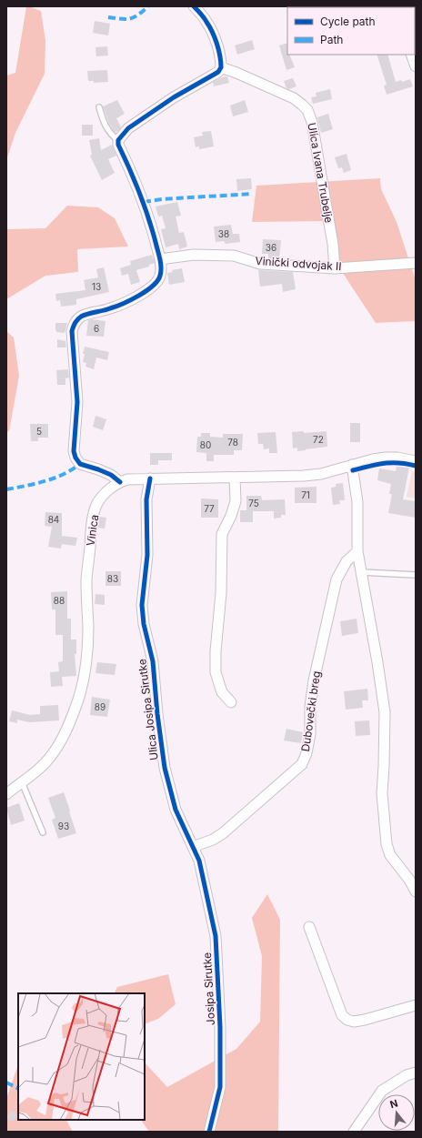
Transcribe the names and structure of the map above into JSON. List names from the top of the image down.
{
  "streets": {
    "street": [
      "Ulica Ivana Trubelje",
      "Vinički odvojak II",
      "Vinica",
      "Ulica Josipa Sirutke",
      "Dubovečki breg",
      "Josipa Sirutke"
    ]
  },
  "crossings": [
    ["Ulica Ivana Trubelje", "Vinički odvojak II"],
    ["Vinica", "Ulica Josipa Sirutke"],
    ["Ulica Josipa Sirutke", "Dubovečki breg"],
    ["Ulica Josipa Sirutke", "Josipa Sirutke"],
    ["Dubovečki breg", "Josipa Sirutke"]
  ],
  "house_numbers": [
    "38",
    "36",
    "13",
    "6",
    "5",
    "72",
    "78",
    "80",
    "71",
    "75",
    "77",
    "84",
    "83",
    "88",
    "89",
    "93"
  ],
  "legend": ["Cycle path", "Path"],
  "north": "top"
}
